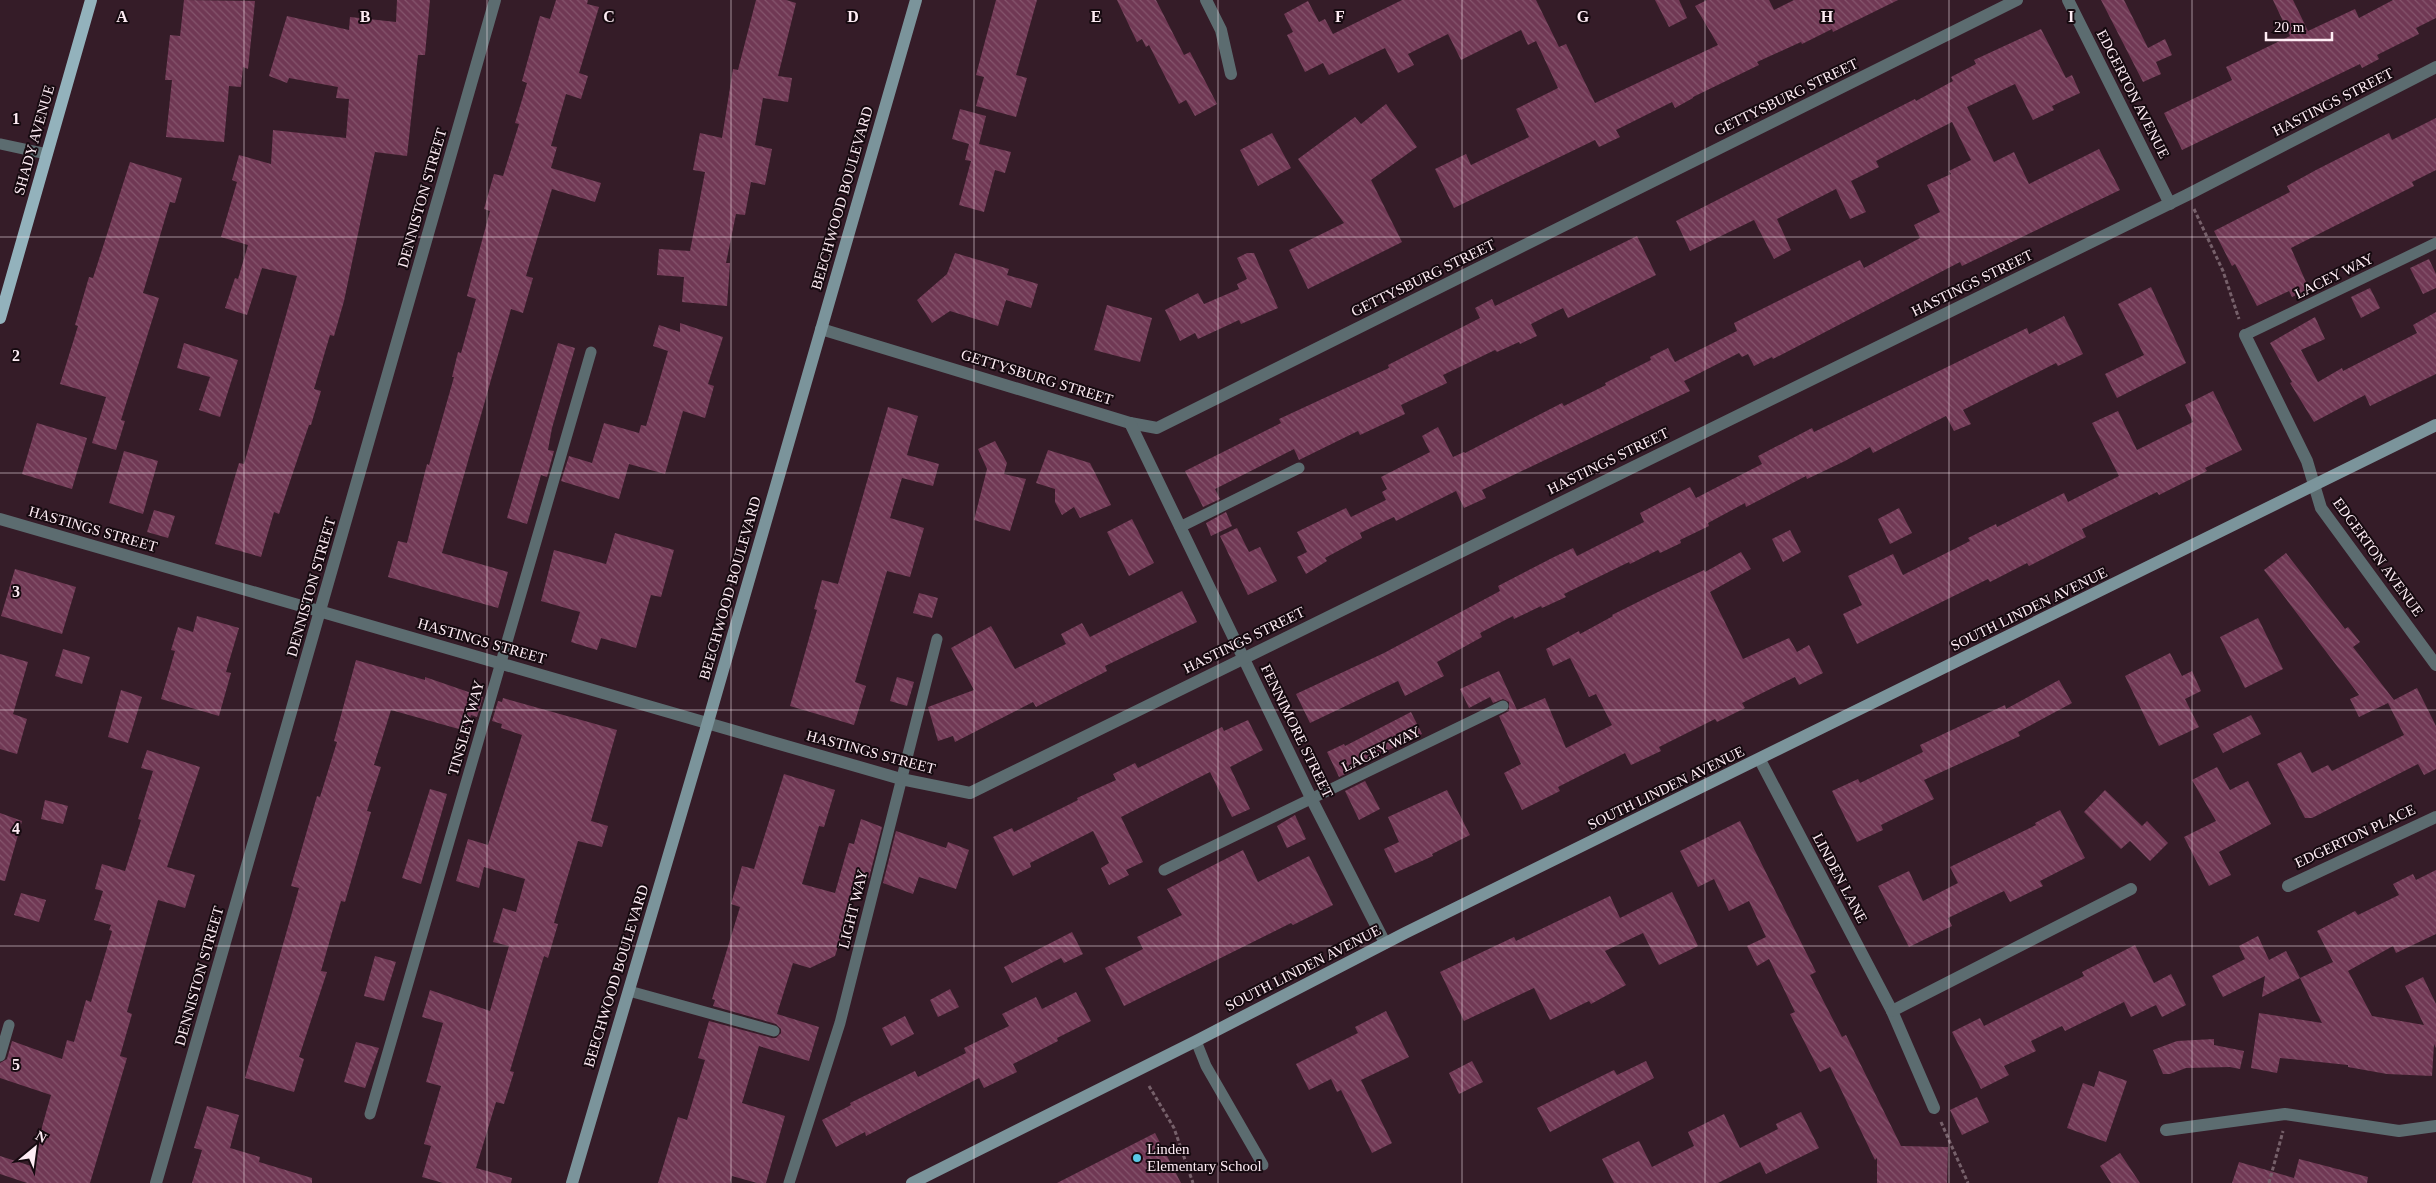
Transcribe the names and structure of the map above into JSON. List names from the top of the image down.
{
  "streets": {
    "main road": ["SHADY AVENUE"],
    "street": [
      "EDGERTON AVENUE",
      "GETTYSBURG STREET",
      "HASTINGS STREET",
      "DENNISTON STREET",
      "BEECHWOOD BOULEVARD",
      "SOUTH LINDEN AVENUE",
      "FENNIMORE STREET",
      "EDGERTON PLACE",
      "LINDEN LANE"
    ],
    "lane": ["LACEY WAY", "TINSLEY WAY", "LIGHT WAY"]
  },
  "crossings": [
    ["EDGERTON AVENUE", "HASTINGS STREET"],
    ["EDGERTON AVENUE", "LACEY WAY"],
    ["EDGERTON AVENUE", "SOUTH LINDEN AVENUE"],
    ["GETTYSBURG STREET", "BEECHWOOD BOULEVARD"],
    ["GETTYSBURG STREET", "FENNIMORE STREET"],
    ["HASTINGS STREET", "DENNISTON STREET"],
    ["HASTINGS STREET", "BEECHWOOD BOULEVARD"],
    ["HASTINGS STREET", "TINSLEY WAY"],
    ["HASTINGS STREET", "FENNIMORE STREET"],
    ["HASTINGS STREET", "LIGHT WAY"],
    ["LACEY WAY", "FENNIMORE STREET"],
    ["SOUTH LINDEN AVENUE", "FENNIMORE STREET"],
    ["SOUTH LINDEN AVENUE", "LINDEN LANE"]
  ],
  "places": ["Linden Elementary School"],
  "scale_bar": "20 m",
  "north": "top right",
  "grid": {
    "columns": [
      "A",
      "B",
      "C",
      "D",
      "E",
      "F",
      "G",
      "H",
      "I"
    ],
    "rows": [
      "1",
      "2",
      "3",
      "4",
      "5"
    ]
  }
}
